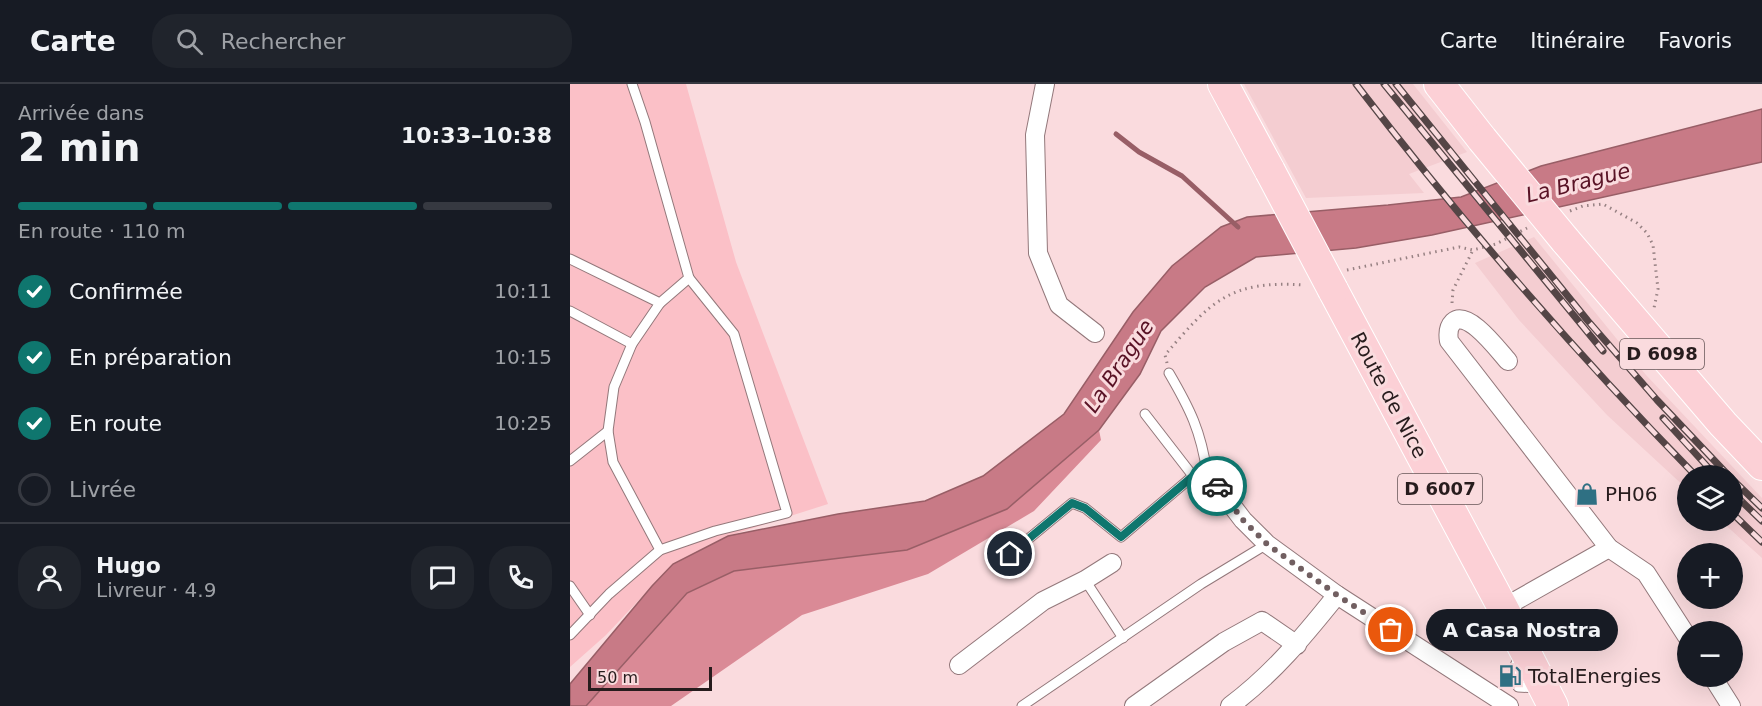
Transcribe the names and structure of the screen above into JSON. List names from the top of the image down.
{
  "streets": {
    "main road": ["D 6098", "Route de Nice", "D 6007"]
  },
  "water": ["La Brague"],
  "places": {
    "shop": ["PH06"],
    "other": ["A Casa Nostra"],
    "fuel station": ["TotalEnergies"]
  },
  "scale_bar": "50 m",
  "page": {
    "header": "Carte",
    "search": "Rechercher",
    "nav": ["Carte", "Itinéraire", "Favoris"],
    "heading": ["2 min", "Arrivée dans", "10:33–10:38"],
    "panel": ["Hugo", "Livreur · 4.9"],
    "bar": "En route · 110 m",
    "list": [
      ["Confirmée", "10:11"],
      ["En préparation", "10:15"],
      ["En route", "10:25"],
      "Livrée"
    ],
    "map_buttons": ["+", "−"],
    "bubble": "A Casa Nostra",
    "scale": "50 m"
  }
}
